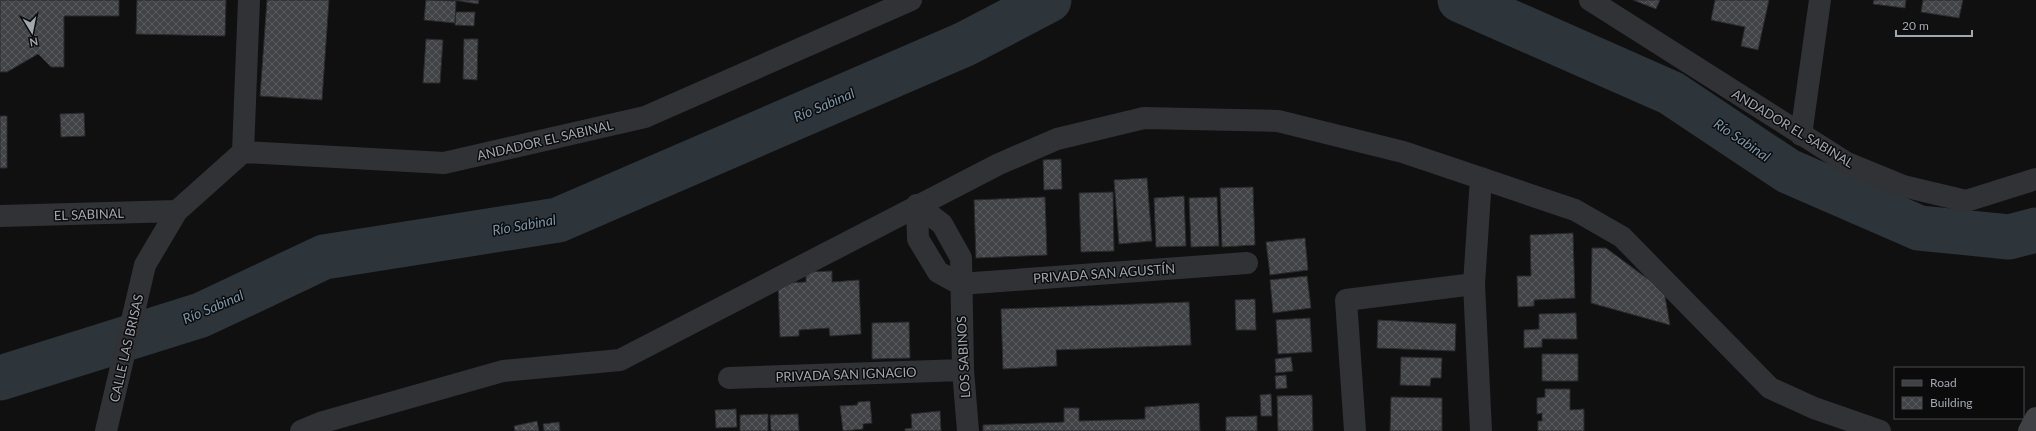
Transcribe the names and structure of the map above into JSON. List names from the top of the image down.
{
  "streets": {
    "street": [
      "ANDADOR EL SABINAL",
      "EL SABINAL",
      "PRIVADA SAN AGUSTÍN",
      "CALLE LAS BRISAS",
      "LOS SABINOS",
      "PRIVADA SAN IGNACIO"
    ]
  },
  "crossings": [
    ["EL SABINAL", "CALLE LAS BRISAS"],
    ["PRIVADA SAN AGUSTÍN", "LOS SABINOS"],
    ["LOS SABINOS", "PRIVADA SAN IGNACIO"]
  ],
  "water": ["Río Sabinal"],
  "legend": ["Road", "Building"],
  "scale_bar": "20 m",
  "north": "bottom"
}
